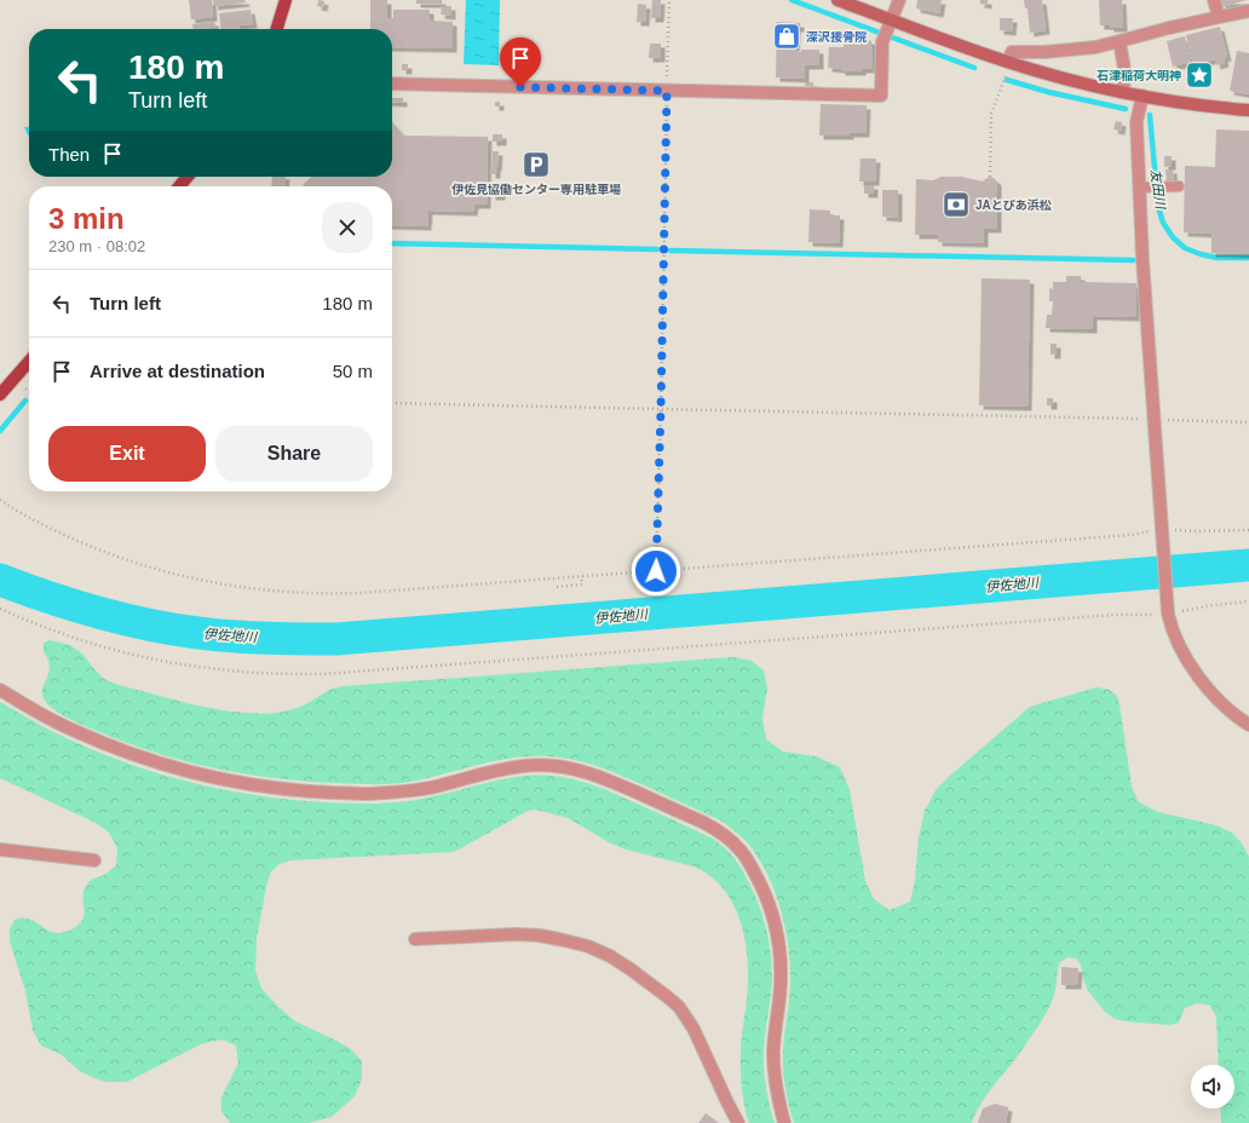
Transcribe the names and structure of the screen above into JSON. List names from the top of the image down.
{
  "water": ["友田川", "伊佐地川"],
  "places": {
    "shop": ["深沢接骨院"],
    "place": ["石津稲荷大明神"],
    "parking": ["伊佐見協働センター専用駐車場"],
    "bank": ["JAとぴあ浜松"]
  },
  "page": {
    "turn": ["180 m", "Turn left"],
    "then": "Then",
    "heading": ["3 min", "230 m · 08:02"],
    "list": [
      {
        "name": "Turn left",
        "value": "180 m"
      },
      {
        "name": "Arrive at destination",
        "value": "50 m"
      }
    ],
    "buttons": ["Exit", "Share"]
  }
}
